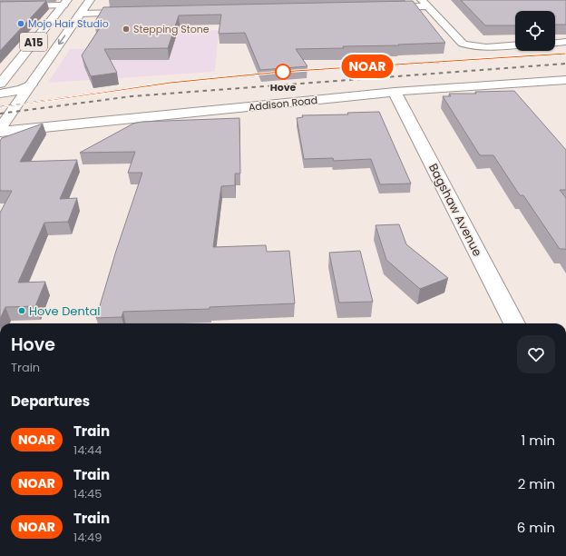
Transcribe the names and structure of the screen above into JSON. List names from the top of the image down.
{
  "streets": {
    "street": ["A15", "Addison Road", "Bagshaw Avenue"]
  },
  "crossings": [
    ["Addison Road", "Bagshaw Avenue"]
  ],
  "places": [
    "Mojo Hair Studio",
    "Stepping Stone",
    "Hove",
    "Hove Dental"
  ],
  "page": {
    "on_map": "NOAR",
    "heading": [
      ["Hove", "Train"],
      "Departures"
    ],
    "list": [
      {
        "mark": "NOAR",
        "name": "Train",
        "note": "14:44",
        "value": "1 min"
      },
      {
        "mark": "NOAR",
        "name": "Train",
        "note": "14:45",
        "value": "2 min"
      },
      {
        "mark": "NOAR",
        "name": "Train",
        "note": "14:49",
        "value": "6 min"
      }
    ]
  }
}
